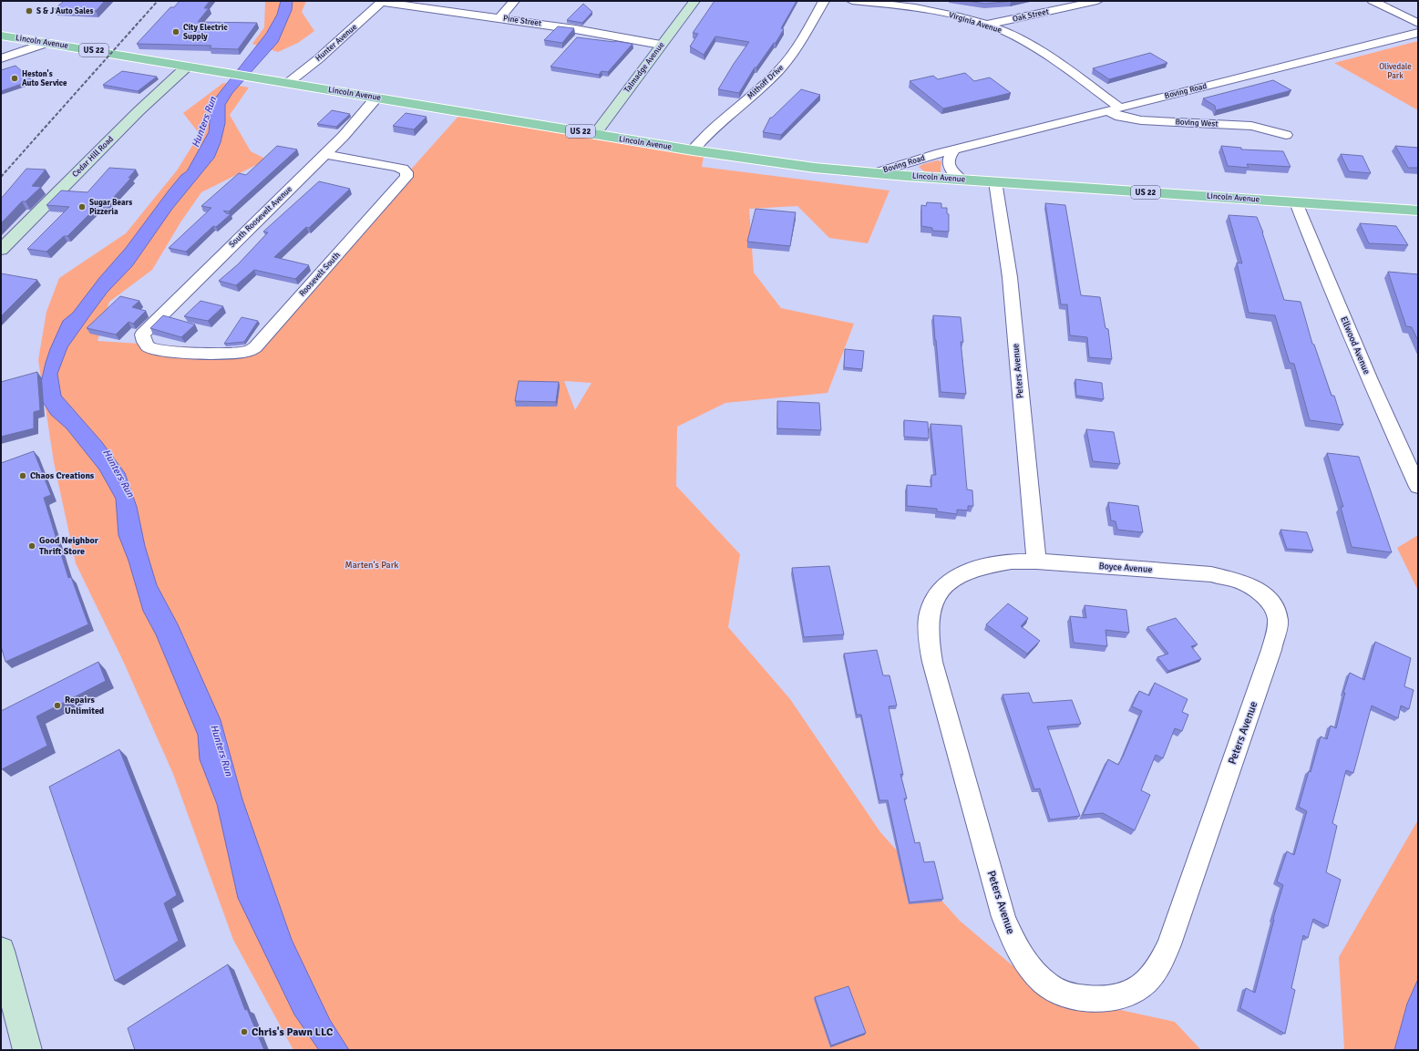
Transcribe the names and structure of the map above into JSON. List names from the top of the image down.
{
  "streets": {
    "main road": [
      "Lincoln Avenue",
      "US 22",
      "Talmadge Avenue",
      "Cedar Hill Road"
    ],
    "street": [
      "Oak Street",
      "Pine Street",
      "Virginia Avenue",
      "Hunter Avenue",
      "Mithoff Drive",
      "Boving Road",
      "Boving West",
      "South Roosevelt Avenue",
      "Roosevelt South",
      "Ellwood Avenue",
      "Peters Avenue",
      "Boyce Avenue"
    ]
  },
  "crossings": [
    ["Oak Street", "Virginia Avenue"],
    ["Pine Street", "Hunter Avenue"],
    ["Pine Street", "Talmadge Avenue"],
    ["Virginia Avenue", "Boving Road"],
    ["Lincoln Avenue", "Hunter Avenue"],
    ["Lincoln Avenue", "US 22"],
    ["Lincoln Avenue", "Talmadge Avenue"],
    ["Lincoln Avenue", "Mithoff Drive"],
    ["Lincoln Avenue", "Boving Road"],
    ["Lincoln Avenue", "Cedar Hill Road"],
    ["Lincoln Avenue", "South Roosevelt Avenue"],
    ["Lincoln Avenue", "Ellwood Avenue"],
    ["Lincoln Avenue", "Peters Avenue"],
    ["US 22", "Ellwood Avenue"],
    ["Boving Road", "Boving West"],
    ["South Roosevelt Avenue", "Roosevelt South"],
    ["Peters Avenue", "Boyce Avenue"]
  ],
  "water": ["Hunters Run"],
  "parks": ["Olivedale Park", "Marten's Park"],
  "places": [
    "S & J Auto Sales",
    "City Electric Supply",
    "Heston's Auto Service",
    "Sugar Bears Pizzeria",
    "Chaos Creations",
    "Good Neighbor Thrift Store",
    "Repairs Unlimited",
    "Chris's Pawn LLC"
  ]
}
